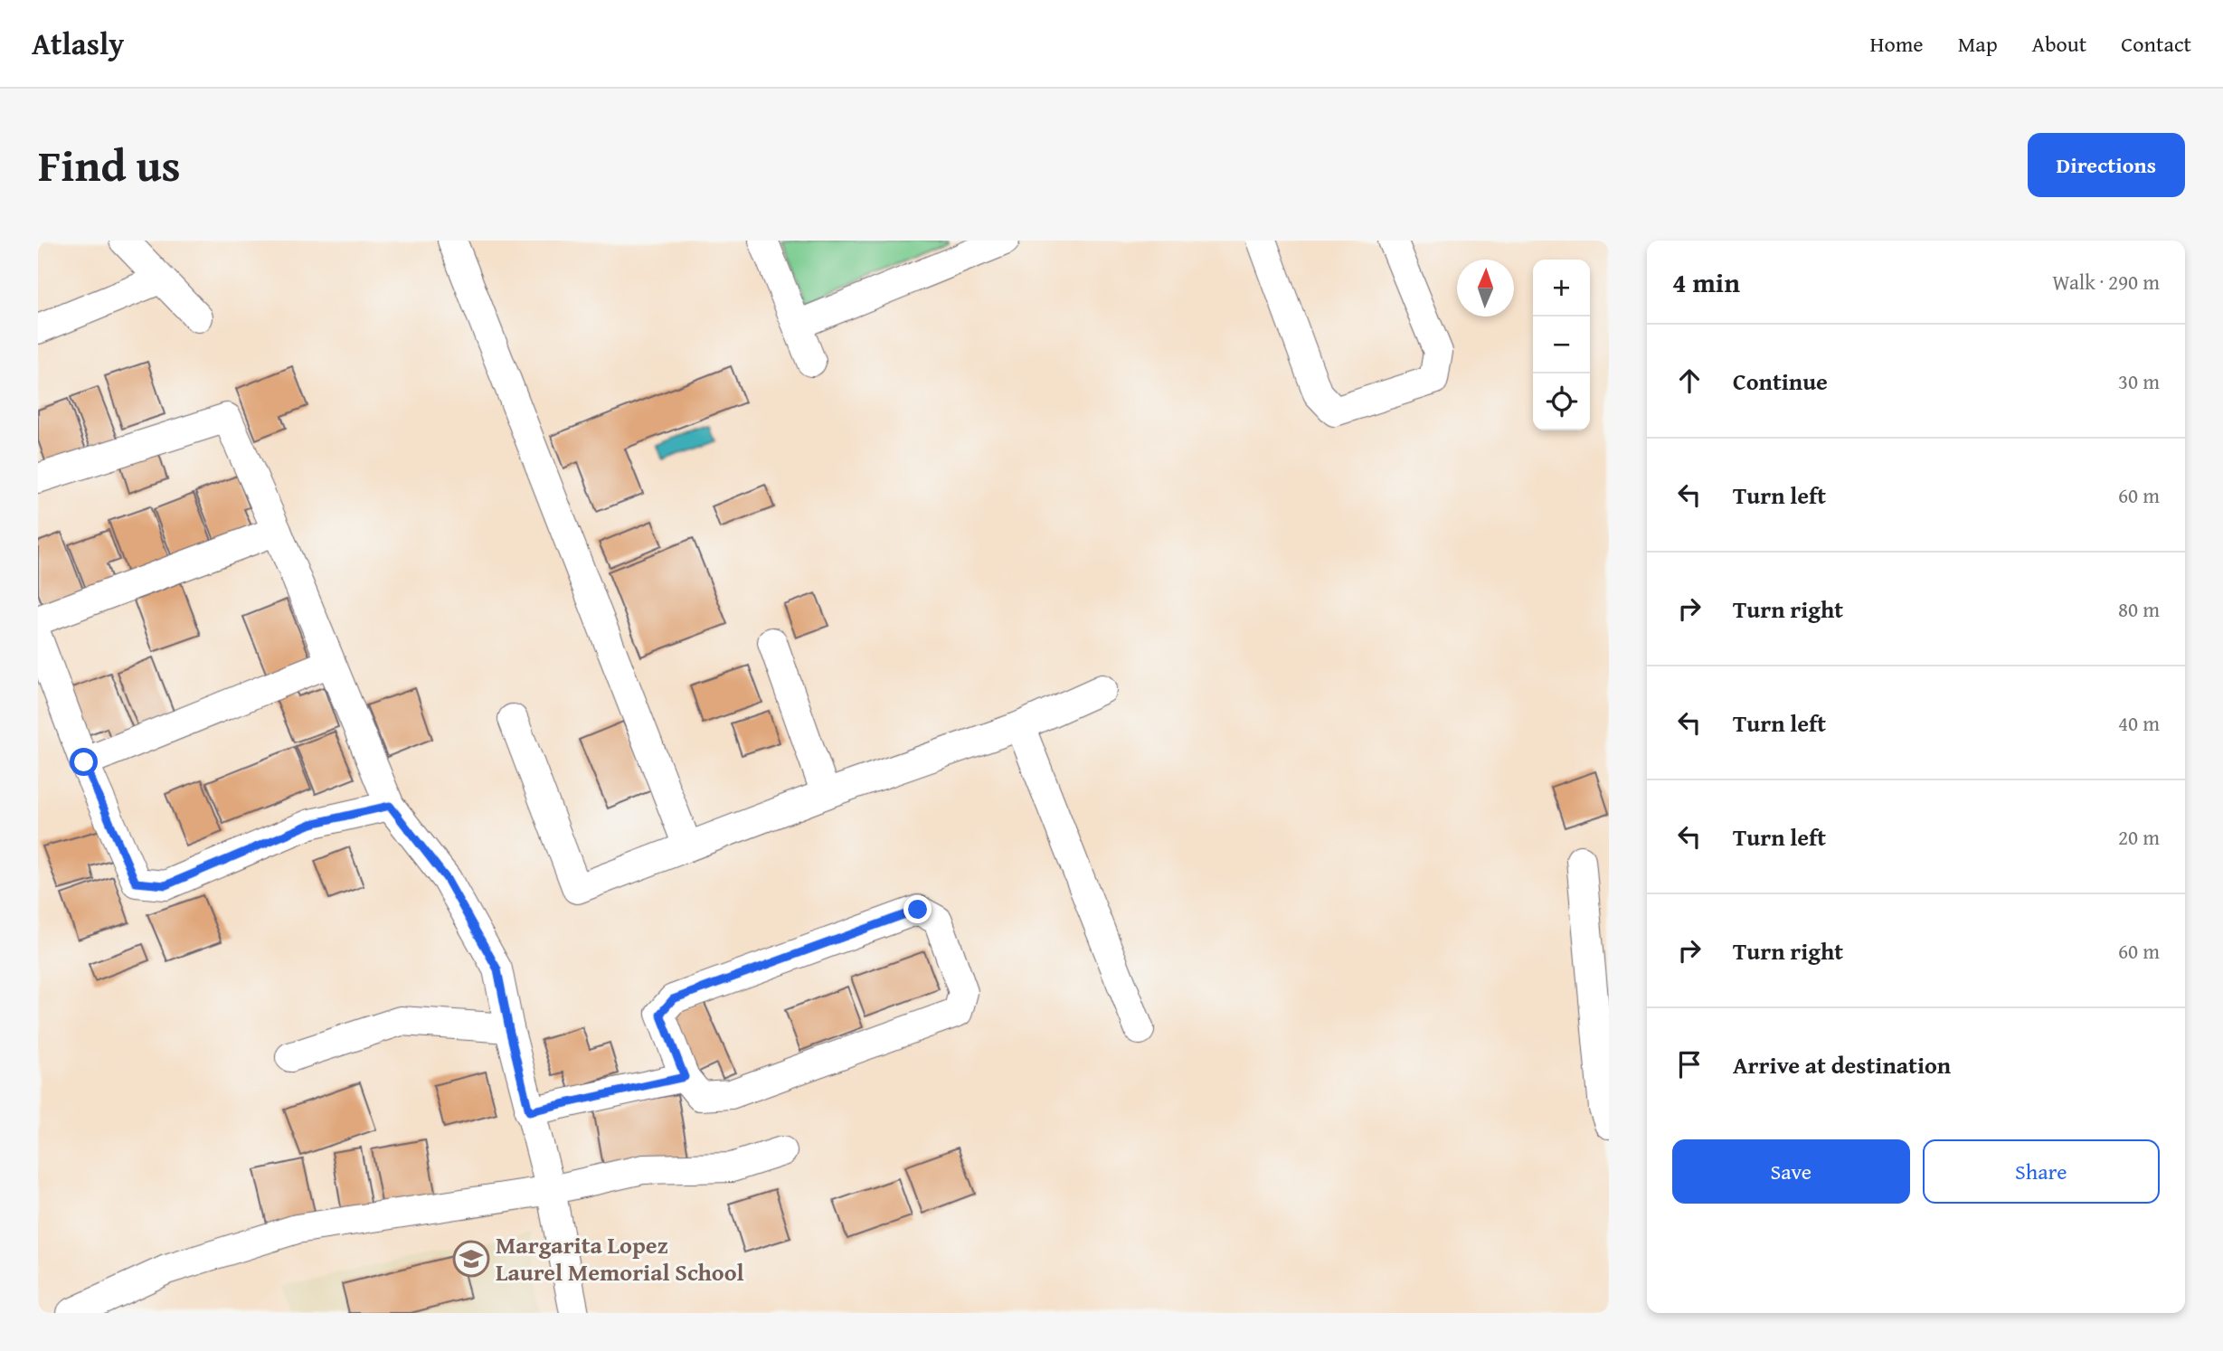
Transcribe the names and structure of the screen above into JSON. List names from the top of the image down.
{
  "places": {
    "school or university": ["Margarita Lopez Laurel Memorial School"]
  },
  "north": "top",
  "page": {
    "header": "Atlasly",
    "nav": [
      "Home",
      "Map",
      "About",
      "Contact"
    ],
    "title": "Find us",
    "buttons": [
      "Directions",
      ["Save", "Share"]
    ],
    "heading": ["4 min", "Walk · 290 m"],
    "map_buttons": ["+", "−"],
    "list": [
      ["Continue", "30 m"],
      ["Turn left", "60 m"],
      ["Turn right", "80 m"],
      ["Turn left", "40 m"],
      ["Turn left", "20 m"],
      ["Turn right", "60 m"],
      "Arrive at destination"
    ]
  }
}
